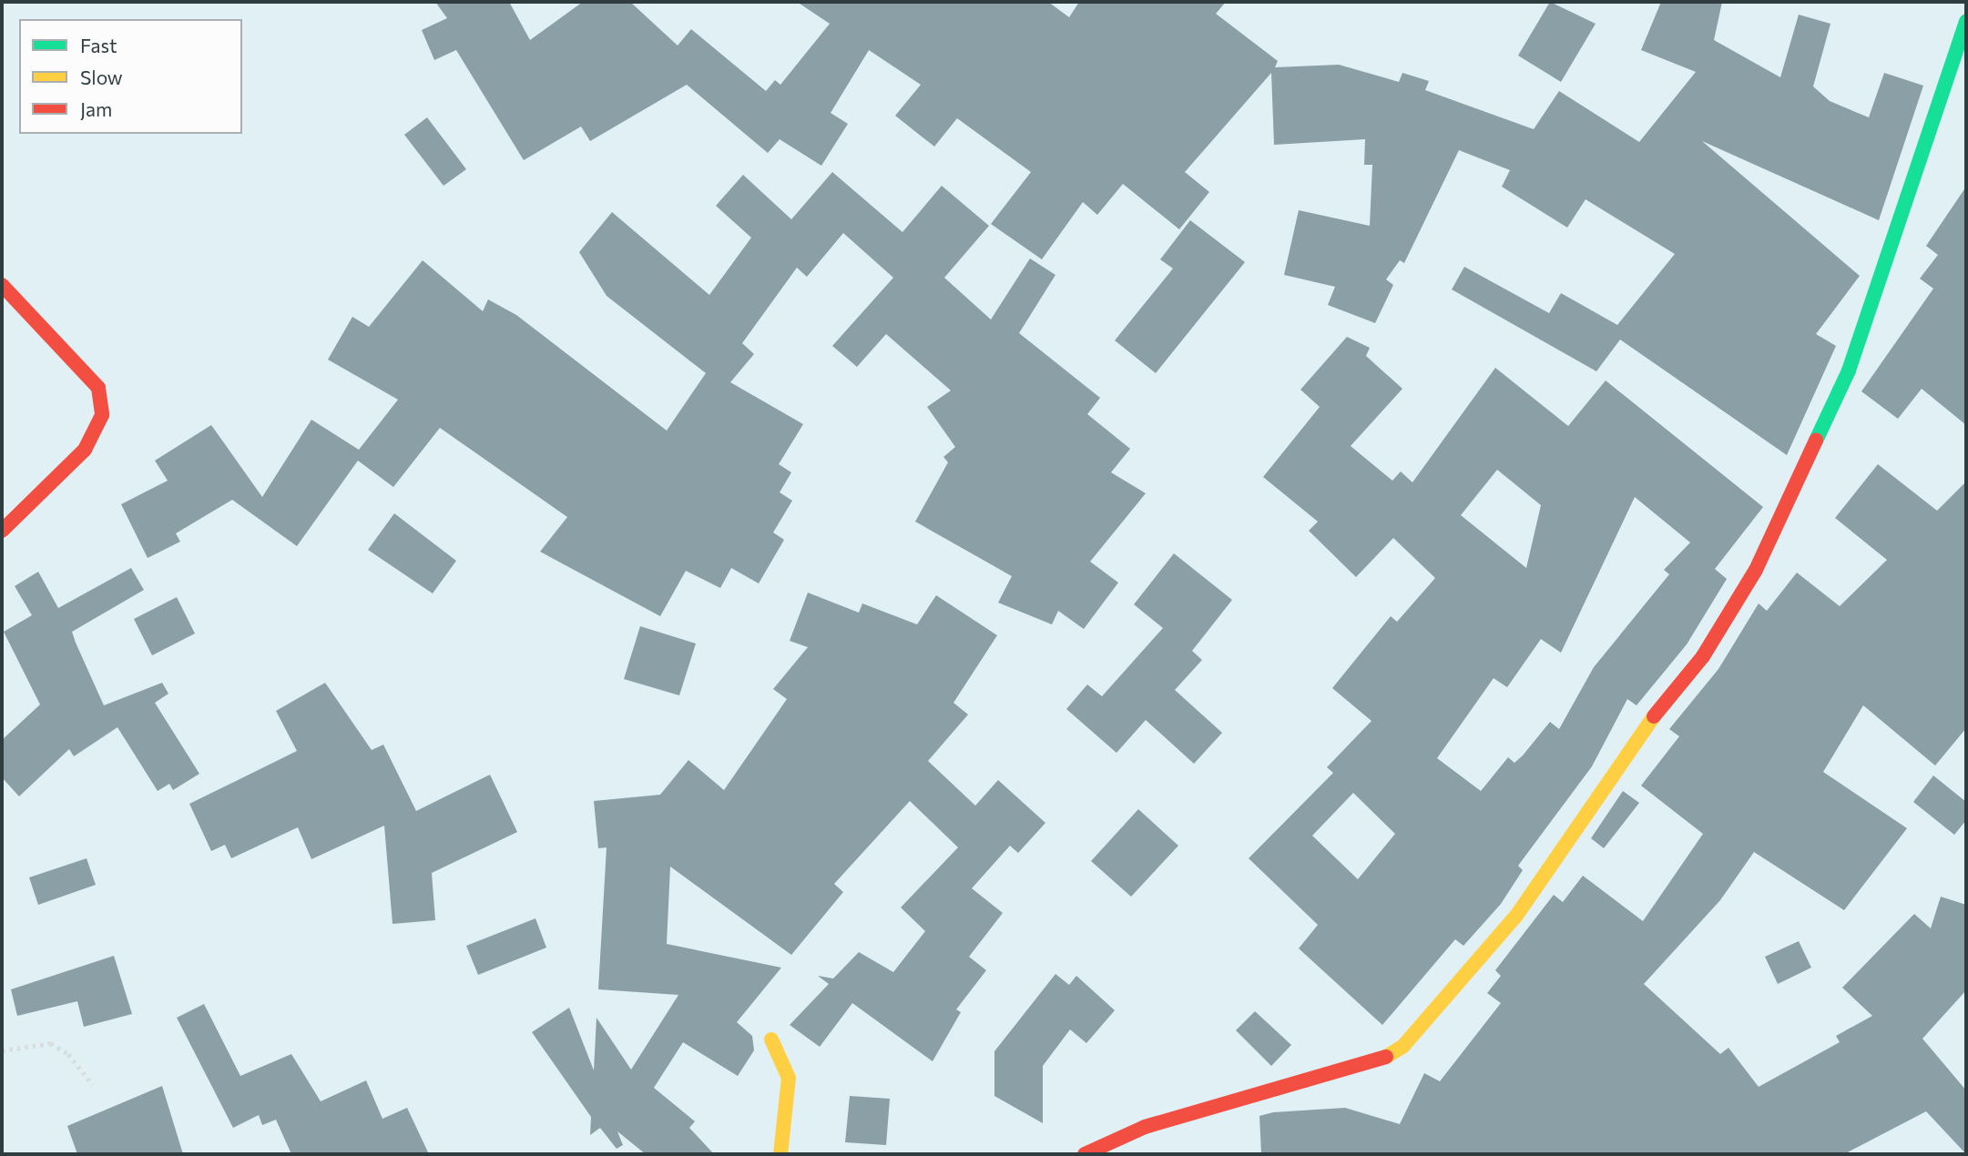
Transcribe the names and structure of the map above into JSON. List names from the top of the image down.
{
  "legend": ["Fast", "Slow", "Jam"]
}
